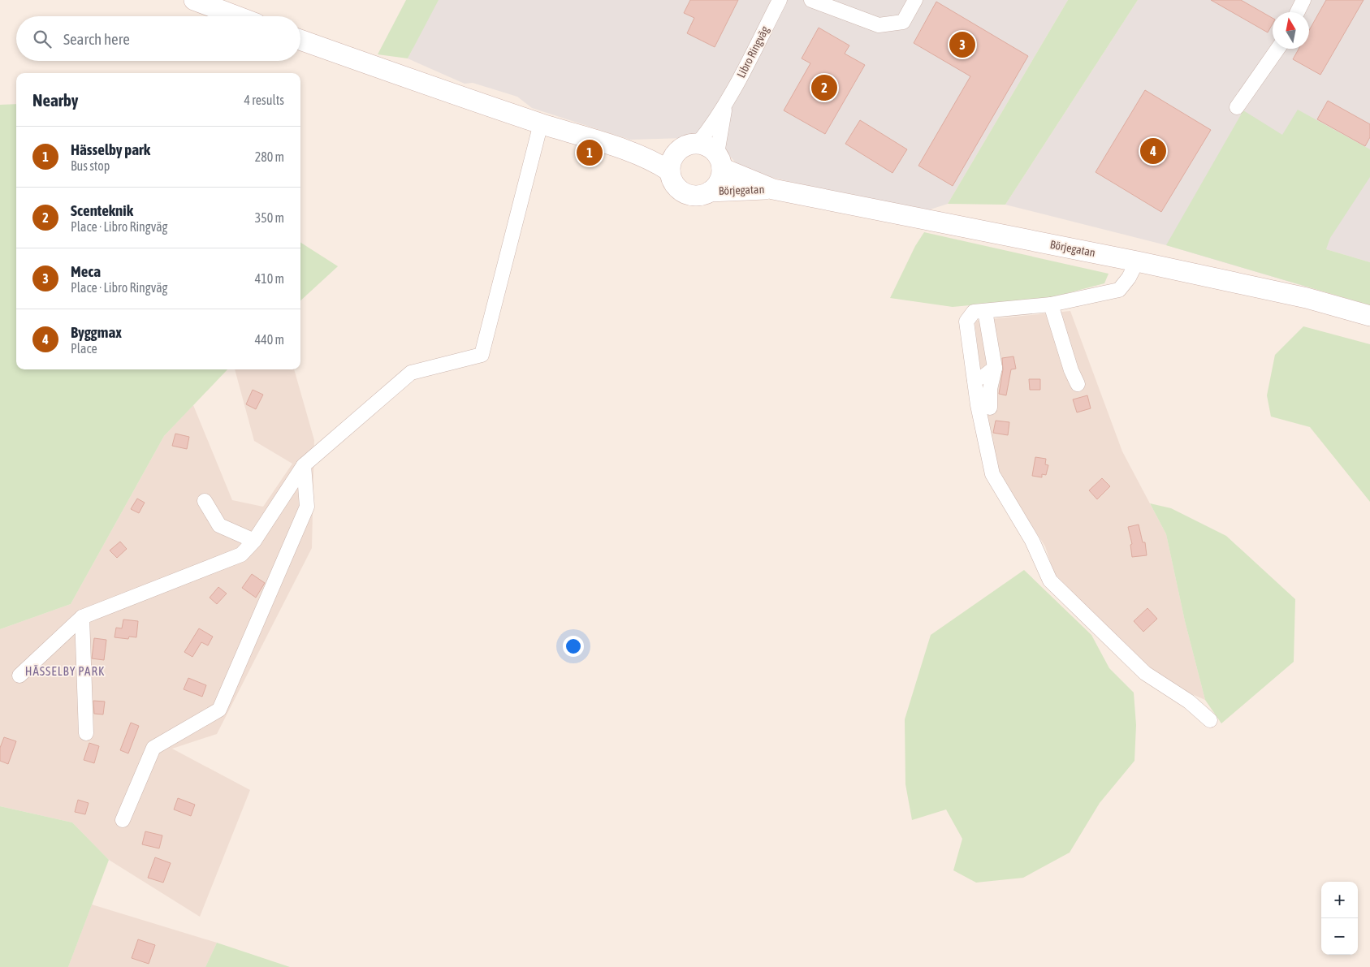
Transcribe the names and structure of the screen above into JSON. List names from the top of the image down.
{
  "streets": {
    "main road": ["Börjegatan"],
    "street": ["Libro Ringväg"]
  },
  "districts": ["HÄSSELBY PARK"],
  "north": "top",
  "page": {
    "search": "Search here",
    "pins": [
      "3",
      "2",
      "4",
      "1"
    ],
    "heading": ["Nearby", "4 results"],
    "list": [
      {
        "mark": "1",
        "name": "Hässelby park",
        "note": "Bus stop",
        "value": "280 m"
      },
      {
        "mark": "2",
        "name": "Scenteknik",
        "note": "Place · Libro Ringväg",
        "value": "350 m"
      },
      {
        "mark": "3",
        "name": "Meca",
        "note": "Place · Libro Ringväg",
        "value": "410 m"
      },
      {
        "mark": "4",
        "name": "Byggmax",
        "note": "Place",
        "value": "440 m"
      }
    ],
    "map_buttons": ["+", "−"]
  }
}
